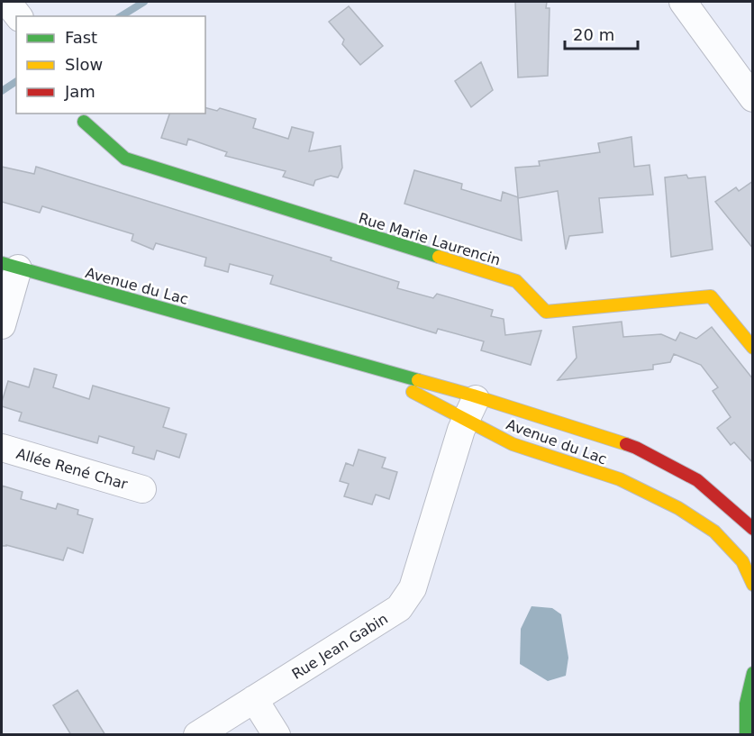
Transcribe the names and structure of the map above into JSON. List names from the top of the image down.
{
  "streets": {
    "street": [
      "Rue Marie Laurencin",
      "Avenue du Lac",
      "Allée René Char",
      "Rue Jean Gabin"
    ]
  },
  "crossings": [
    ["Avenue du Lac", "Rue Jean Gabin"]
  ],
  "legend": ["Fast", "Slow", "Jam"],
  "scale_bar": "20 m"
}
